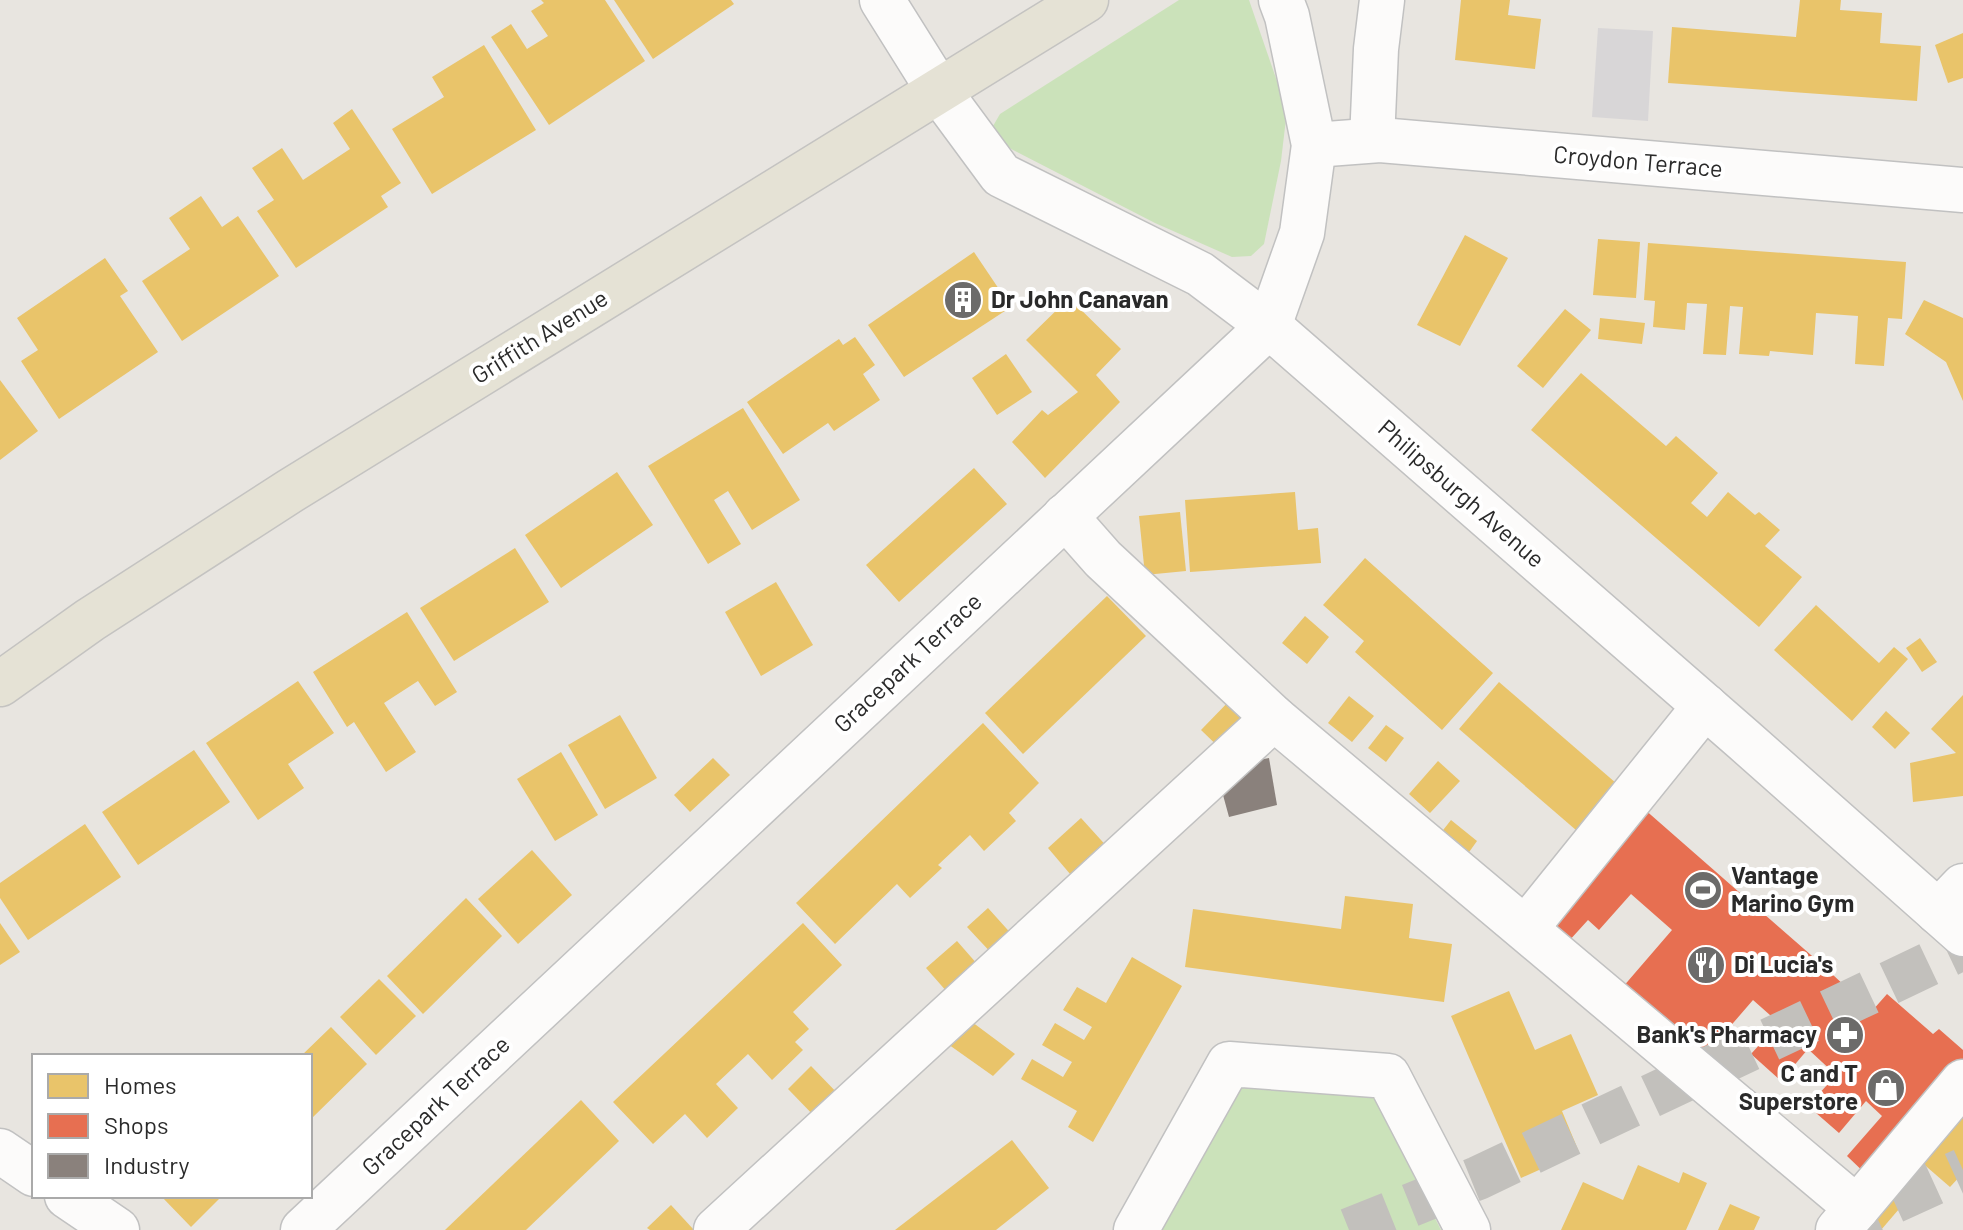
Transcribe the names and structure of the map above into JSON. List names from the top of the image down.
{
  "streets": {
    "main road": ["Griffith Avenue"],
    "street": ["Croydon Terrace", "Philipsburgh Avenue", "Gracepark Terrace"]
  },
  "crossings": [
    ["Croydon Terrace", "Gracepark Terrace"],
    ["Griffith Avenue", "Philipsburgh Avenue"],
    ["Philipsburgh Avenue", "Gracepark Terrace"]
  ],
  "places": {
    "building": ["Dr John Canavan"],
    "sports": ["Vantage Marino Gym"],
    "restaurant": ["Di Lucia's"],
    "pharmacy": ["Bank's Pharmacy"],
    "shop": ["C and T Superstore"]
  },
  "legend": ["Homes", "Shops", "Industry"]
}
